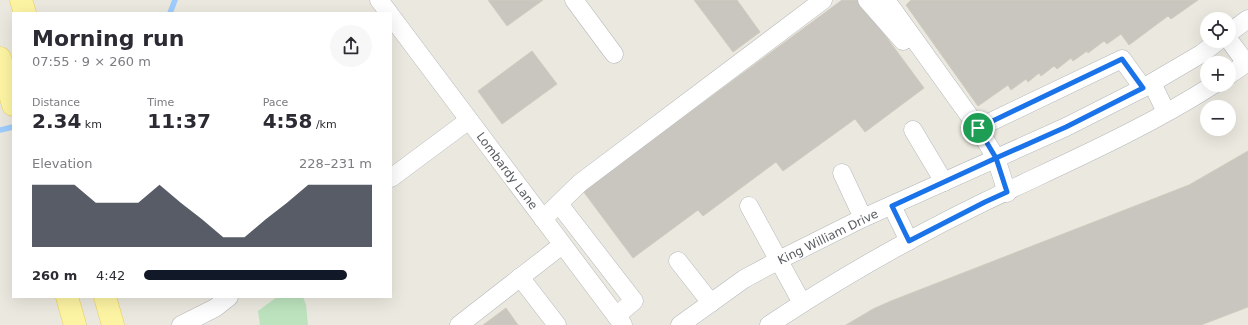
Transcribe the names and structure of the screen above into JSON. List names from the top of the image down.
{
  "streets": {
    "street": ["Lombardy Lane", "King William Drive"]
  },
  "page": {
    "map_buttons": ["+", "−"],
    "heading": ["Morning run", "07:55 · 9 × 260 m"],
    "stats": [
      ["Distance", "2.34 km"],
      ["Time", "11:37"],
      ["Pace", "4:58 /km"]
    ],
    "chart": ["Elevation", "228–231 m"],
    "list": [
      {
        "name": "260 m",
        "note": "4:42"
      }
    ]
  }
}
